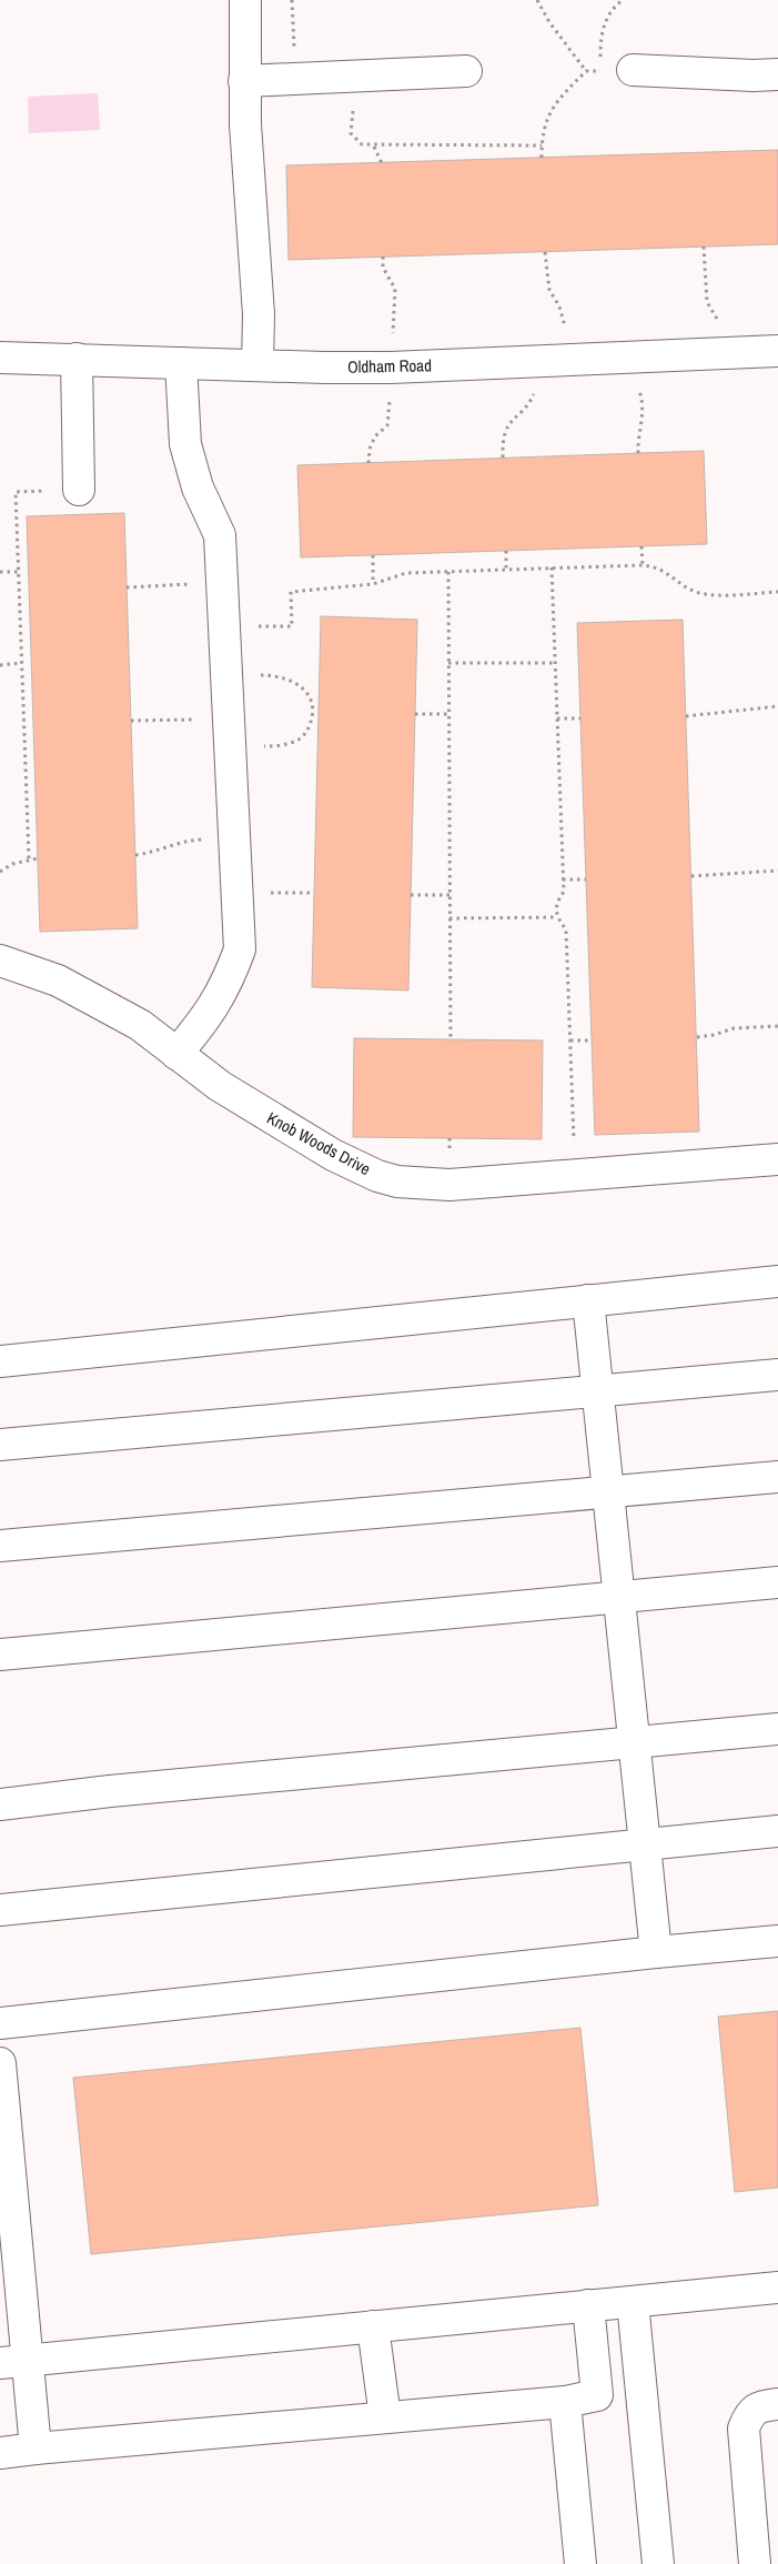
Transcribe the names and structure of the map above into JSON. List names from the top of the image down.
{
  "streets": {
    "street": ["Oldham Road", "Knob Woods Drive"]
  }
}
